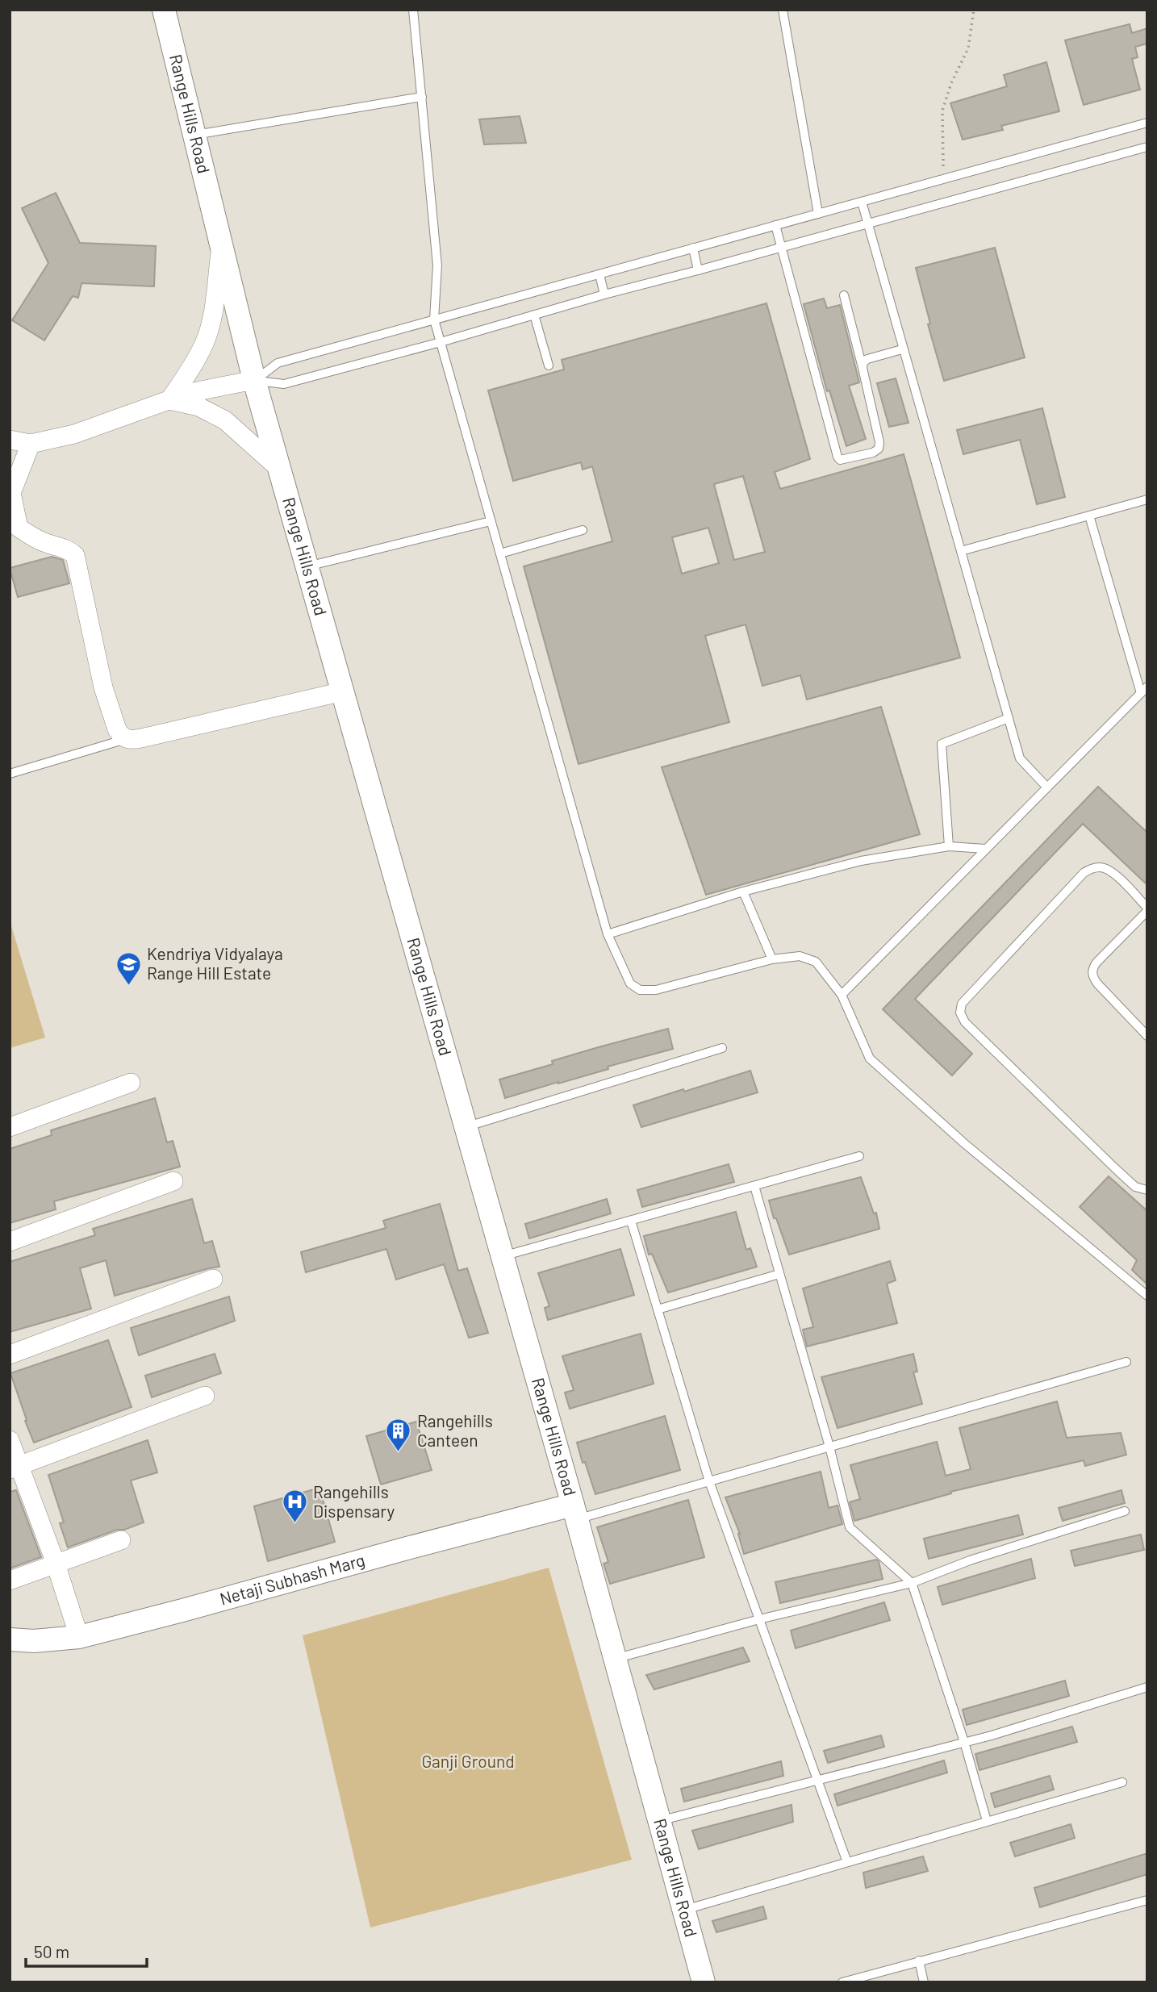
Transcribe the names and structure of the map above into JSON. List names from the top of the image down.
{
  "streets": {
    "street": ["Range Hills Road", "Netaji Subhash Marg"]
  },
  "crossings": [
    ["Range Hills Road", "Netaji Subhash Marg"]
  ],
  "parks": ["Ganji Ground"],
  "places": {
    "school or university": ["Kendriya Vidyalaya Range Hill Estate"],
    "building": ["Rangehills Canteen"],
    "hospital": ["Rangehills Dispensary"]
  },
  "scale_bar": "50 m"
}
